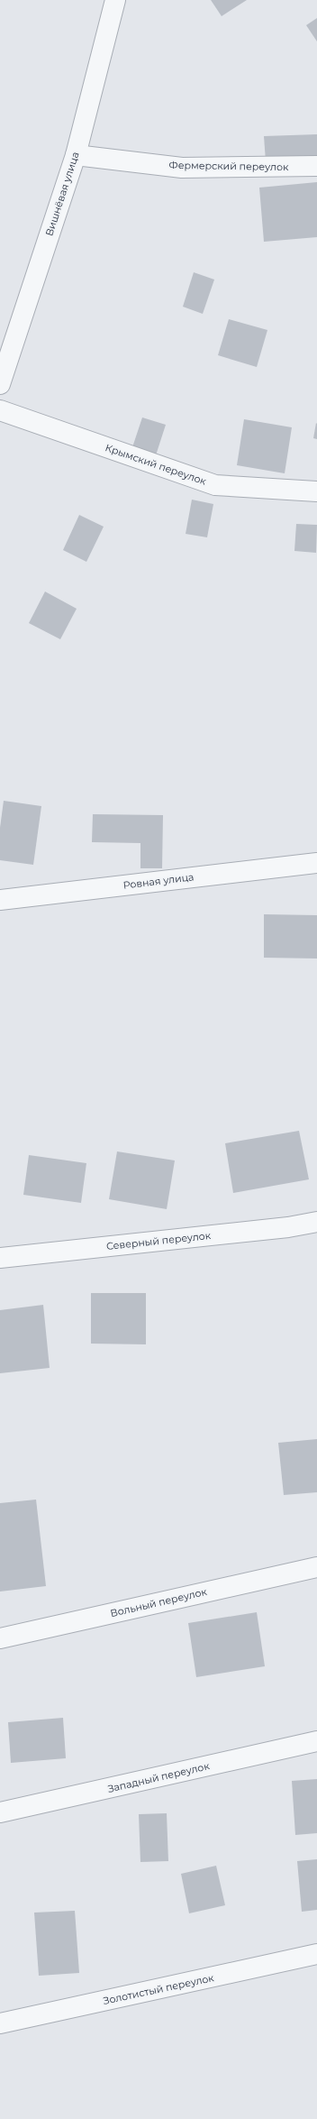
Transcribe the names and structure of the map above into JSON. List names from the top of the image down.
{
  "streets": {
    "street": [
      "Фермерский переулок",
      "Вишнёвая улица",
      "Крымский переулок",
      "Ровная улица",
      "Северный переулок",
      "Вольный переулок",
      "Западный переулок",
      "Золотистый переулок"
    ]
  },
  "crossings": [
    ["Фермерский переулок", "Вишнёвая улица"]
  ]
}
